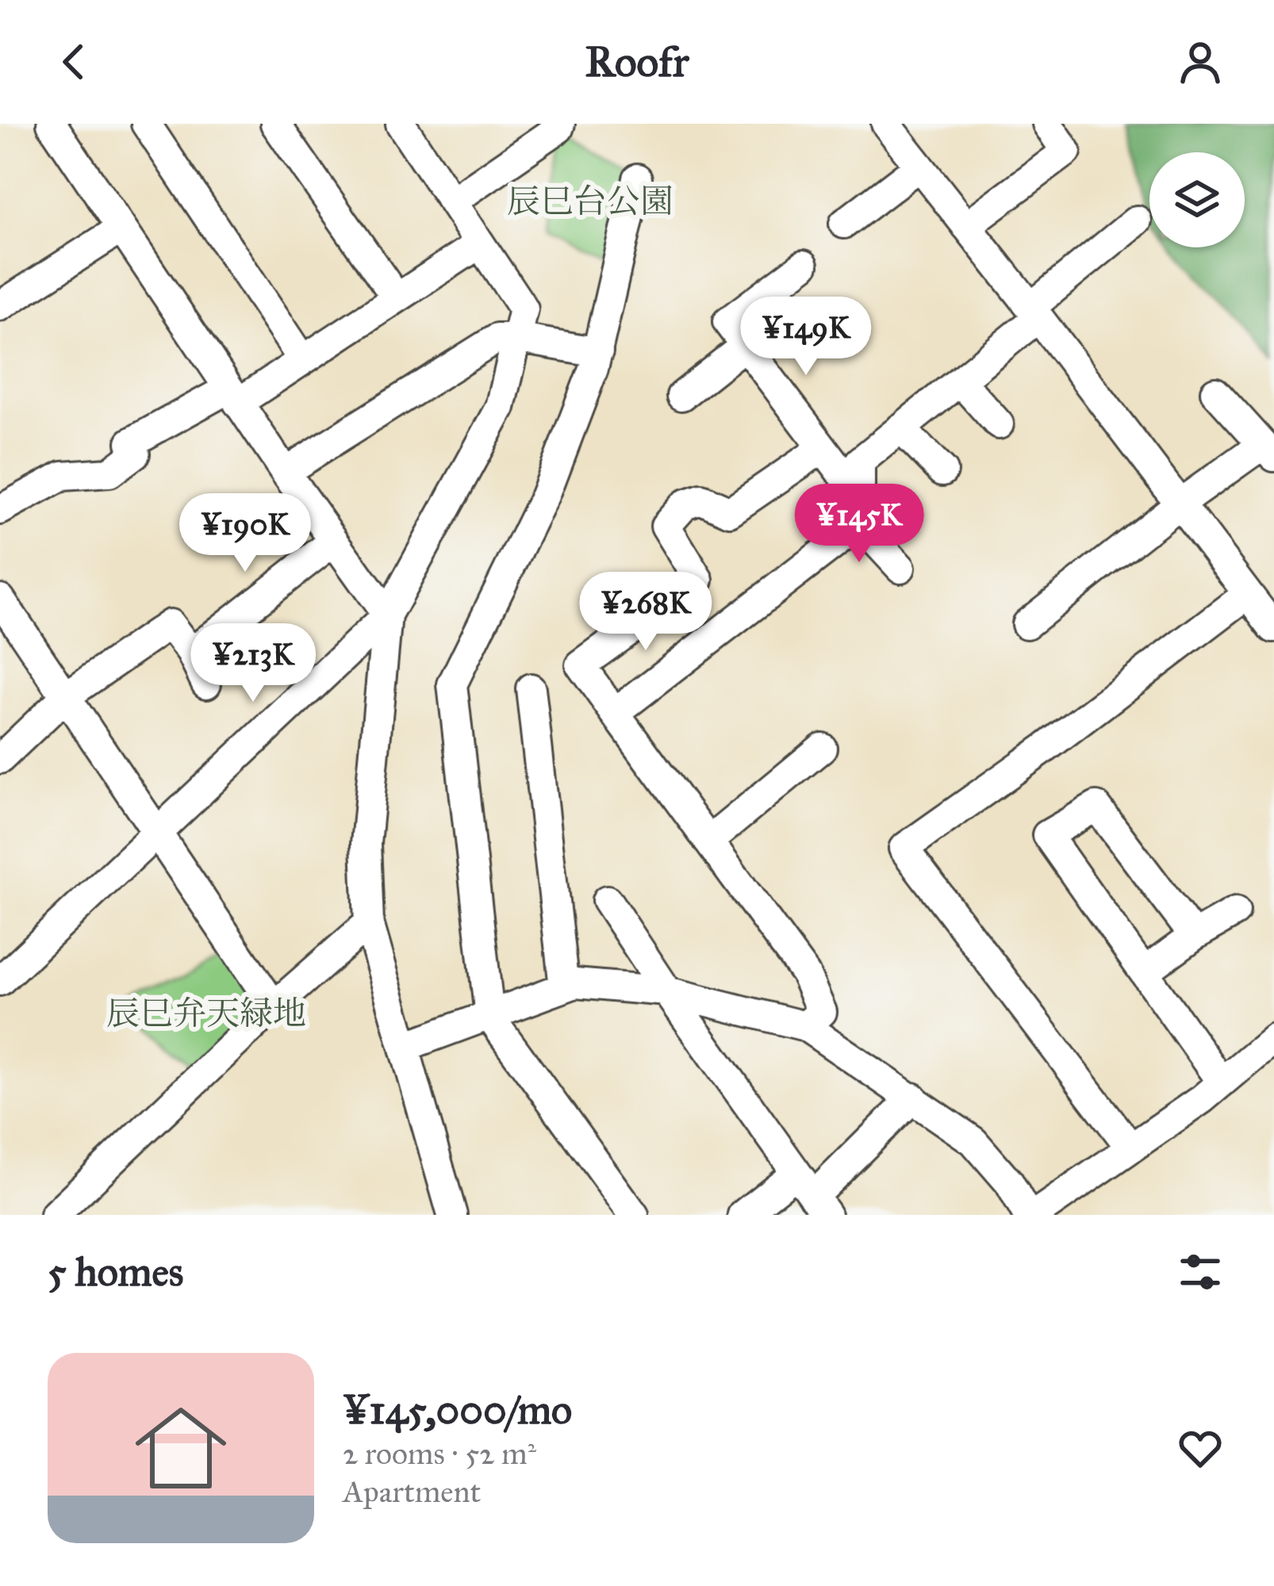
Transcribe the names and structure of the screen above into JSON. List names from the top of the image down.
{
  "parks": ["辰巳台公園", "辰巳弁天緑地"],
  "page": {
    "header": "Roofr",
    "price": [
      "¥149K",
      "¥145K",
      "¥190K",
      "¥268K",
      "¥213K"
    ],
    "heading": "5 homes",
    "list": [
      {
        "name": "¥145,000/mo",
        "note": "2 rooms · 52 m² · Apartment"
      }
    ]
  }
}
